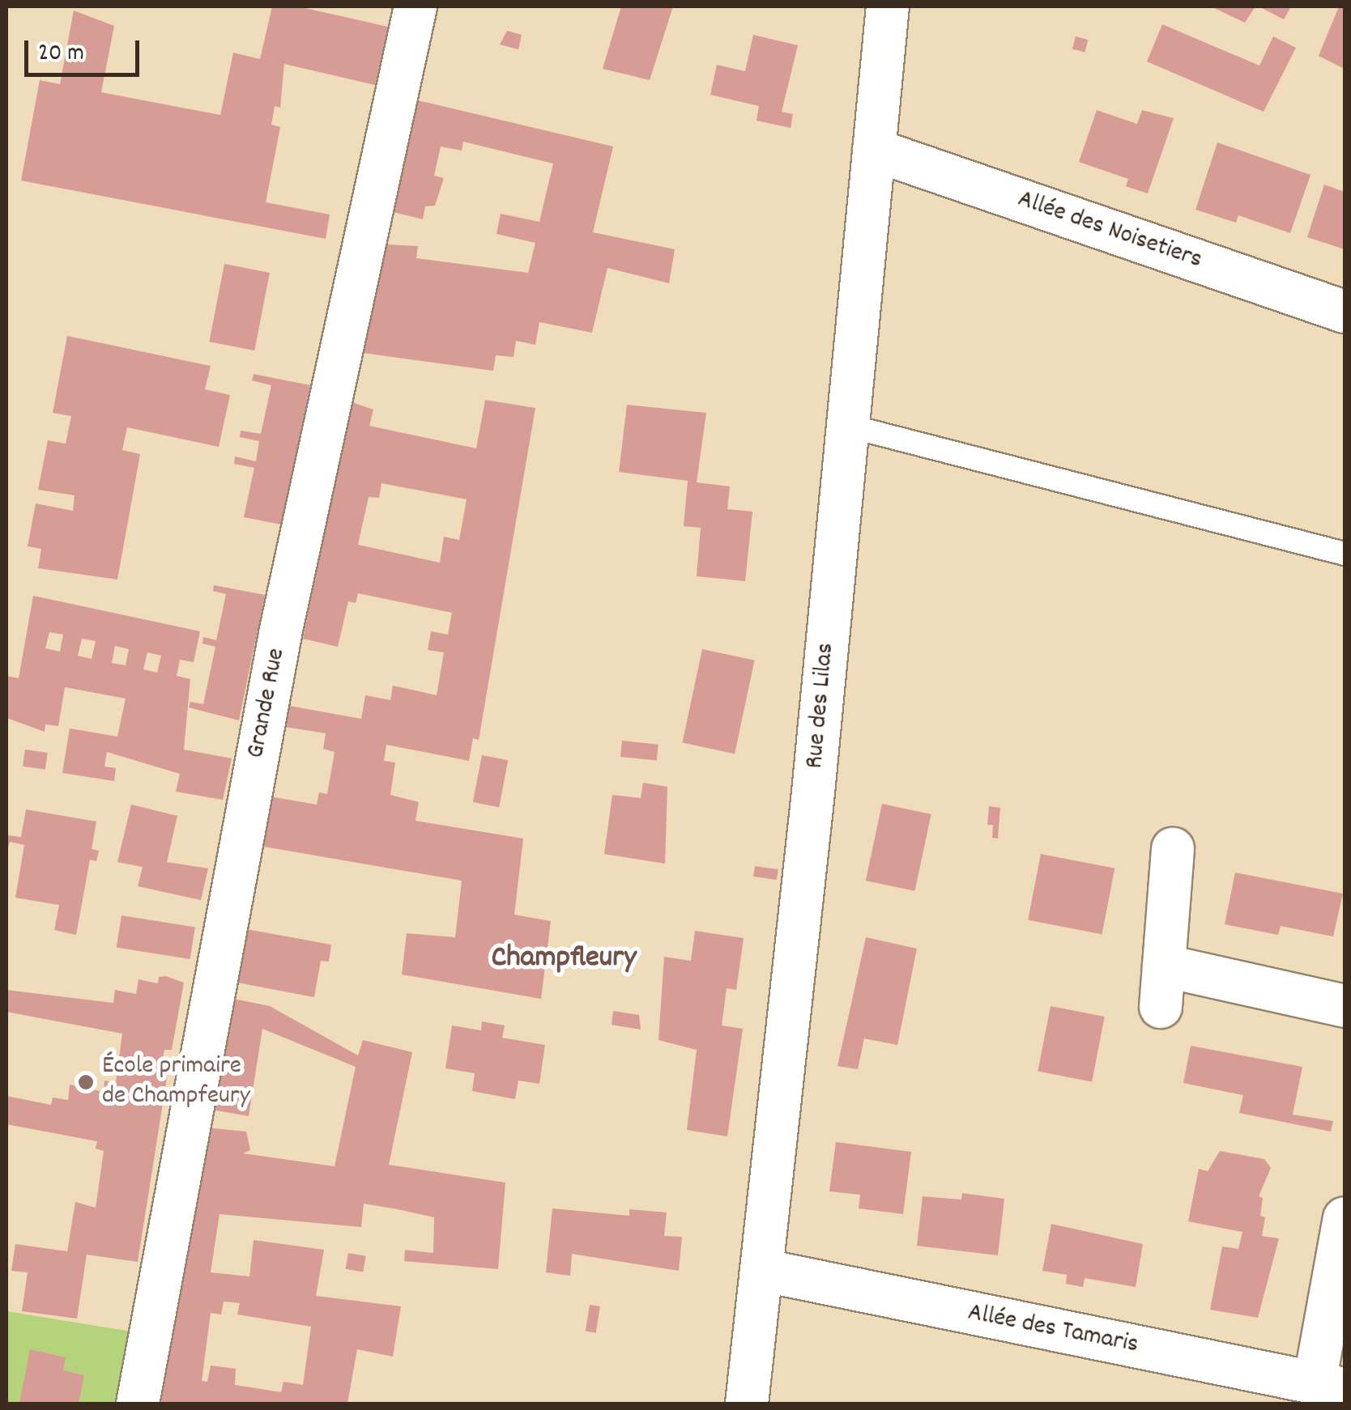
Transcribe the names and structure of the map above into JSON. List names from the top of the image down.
{
  "streets": {
    "street": [
      "Allée des Noisetiers",
      "Grande Rue",
      "Rue des Lilas",
      "Allée des Tamaris"
    ]
  },
  "crossings": [
    ["Allée des Noisetiers", "Rue des Lilas"],
    ["Rue des Lilas", "Allée des Tamaris"]
  ],
  "districts": ["Champfleury"],
  "places": ["École primaire de Champfeury"],
  "scale_bar": "20 m"
}
